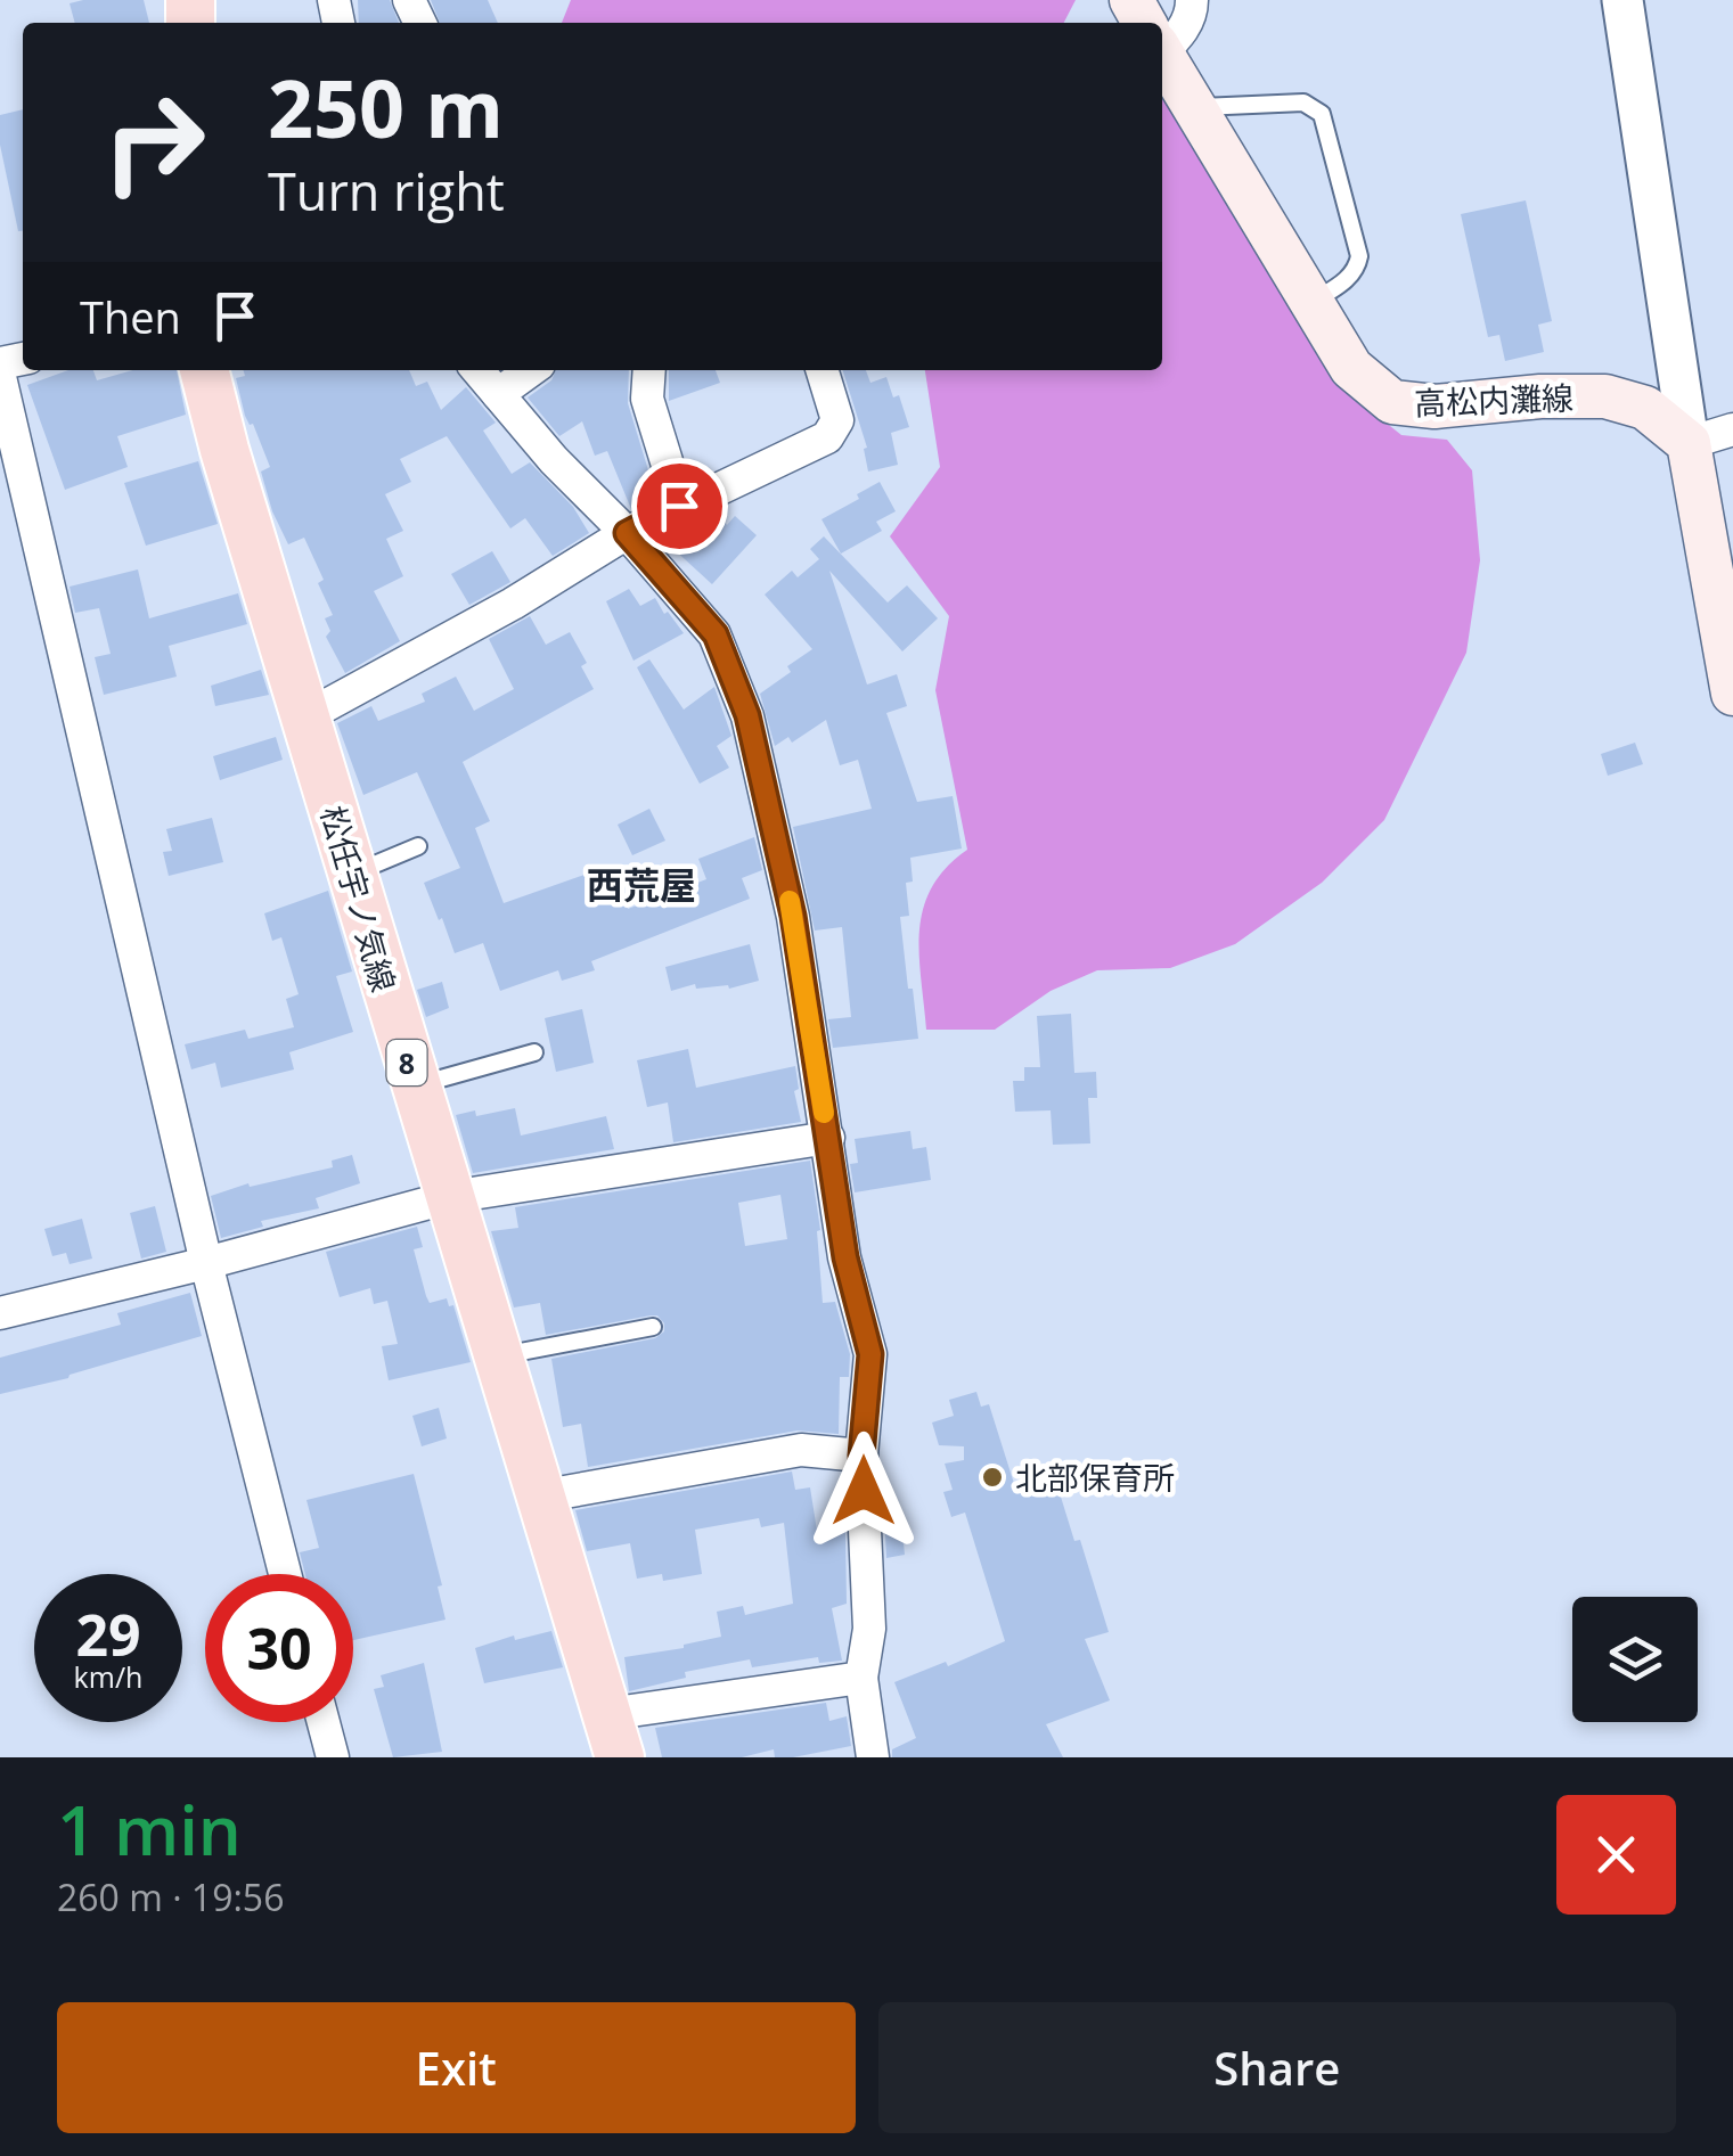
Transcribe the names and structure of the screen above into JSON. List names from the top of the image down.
{
  "streets": {
    "main road": ["高松内灘線", "松任宇ノ気線", "8"]
  },
  "districts": ["西荒屋"],
  "places": ["北部保育所"],
  "page": {
    "turn": ["250 m", "Turn right"],
    "then": "Then",
    "speed": "29 km/h",
    "limit": "30",
    "heading": ["1 min", "260 m · 19:56"],
    "buttons": ["Exit", "Share"]
  }
}
